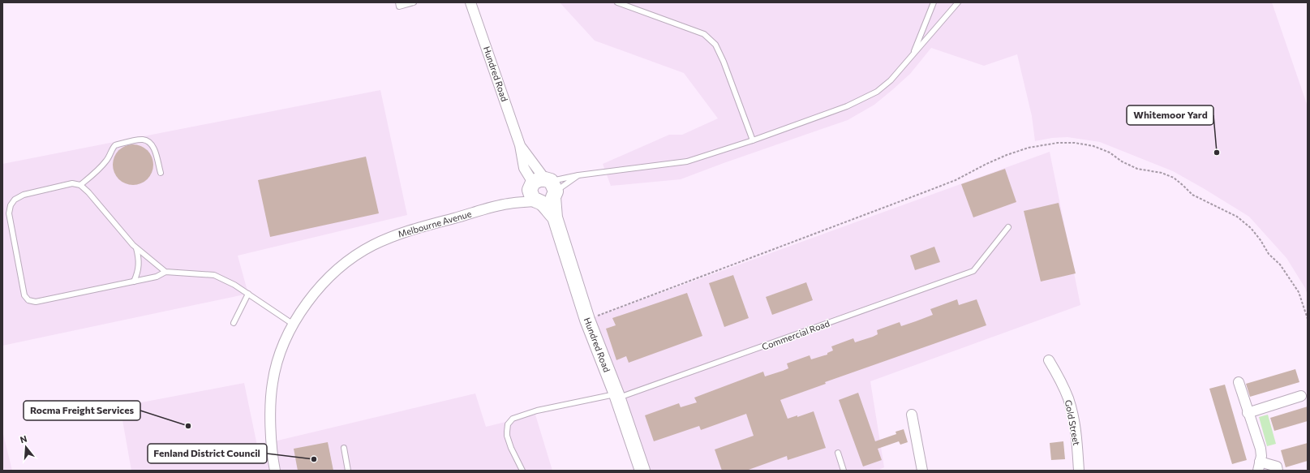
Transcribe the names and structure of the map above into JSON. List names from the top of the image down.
{
  "streets": {
    "street": ["Hundred Road", "Melbourne Avenue", "Gold Street"],
    "lane": ["Commercial Road"]
  },
  "crossings": [
    ["Hundred Road", "Melbourne Avenue"],
    ["Hundred Road", "Commercial Road"]
  ],
  "places": ["Whitemoor Yard", "Rocma Freight Services", "Fenland District Council"],
  "north": "top"
}
